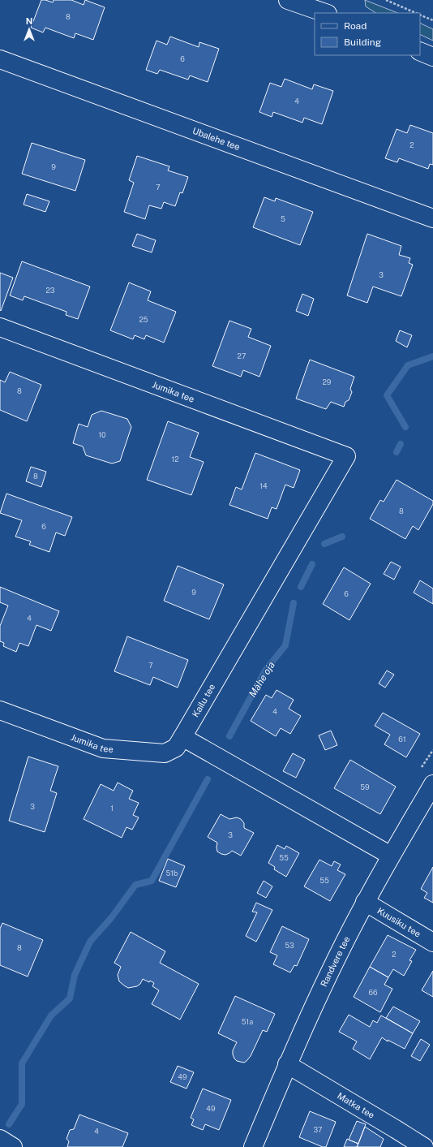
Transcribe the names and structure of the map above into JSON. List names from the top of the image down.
{
  "streets": {
    "street": [
      "Ubalehe tee",
      "Jumika tee",
      "Kailu tee",
      "Kuusiku tee",
      "Randvere tee",
      "Matka tee"
    ]
  },
  "crossings": [
    ["Jumika tee", "Kailu tee"],
    ["Kuusiku tee", "Randvere tee"],
    ["Randvere tee", "Matka tee"]
  ],
  "water": ["Mähe oja"],
  "house_numbers": [
    "8",
    "6",
    "4",
    "2",
    "9",
    "7",
    "5",
    "3",
    "23",
    "25",
    "27",
    "29",
    "8",
    "10",
    "12",
    "8",
    "14",
    "8",
    "6",
    "9",
    "6",
    "4",
    "7",
    "4",
    "61",
    "59",
    "3",
    "1",
    "3",
    "55",
    "51b",
    "55",
    "53",
    "8",
    "2",
    "66",
    "51a",
    "49",
    "49",
    "37",
    "4"
  ],
  "legend": ["Road", "Building"],
  "north": "top"
}
